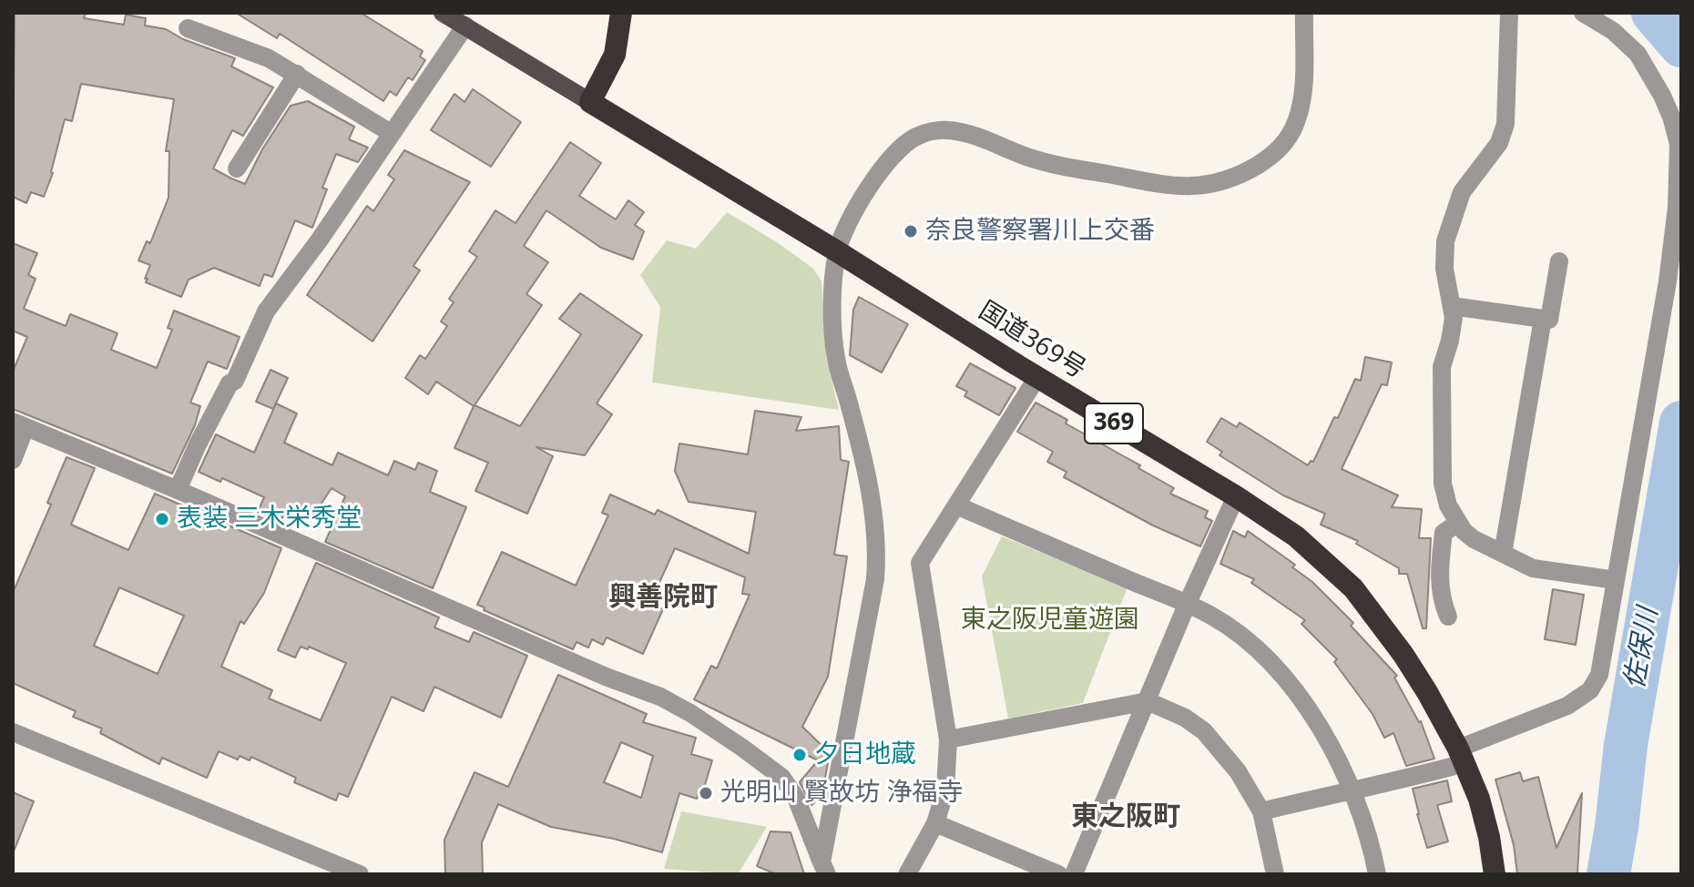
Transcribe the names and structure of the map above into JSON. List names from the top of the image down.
{
  "streets": {
    "highway": ["国道369号", "369"]
  },
  "districts": ["興善院町", "東之阪町"],
  "water": ["佐保川"],
  "parks": ["東之阪児童遊園"],
  "places": [
    "奈良警察署川上交番",
    "表装 三木栄秀堂",
    "夕日地蔵",
    "光明山 賢故坊 浄福寺"
  ]
}
